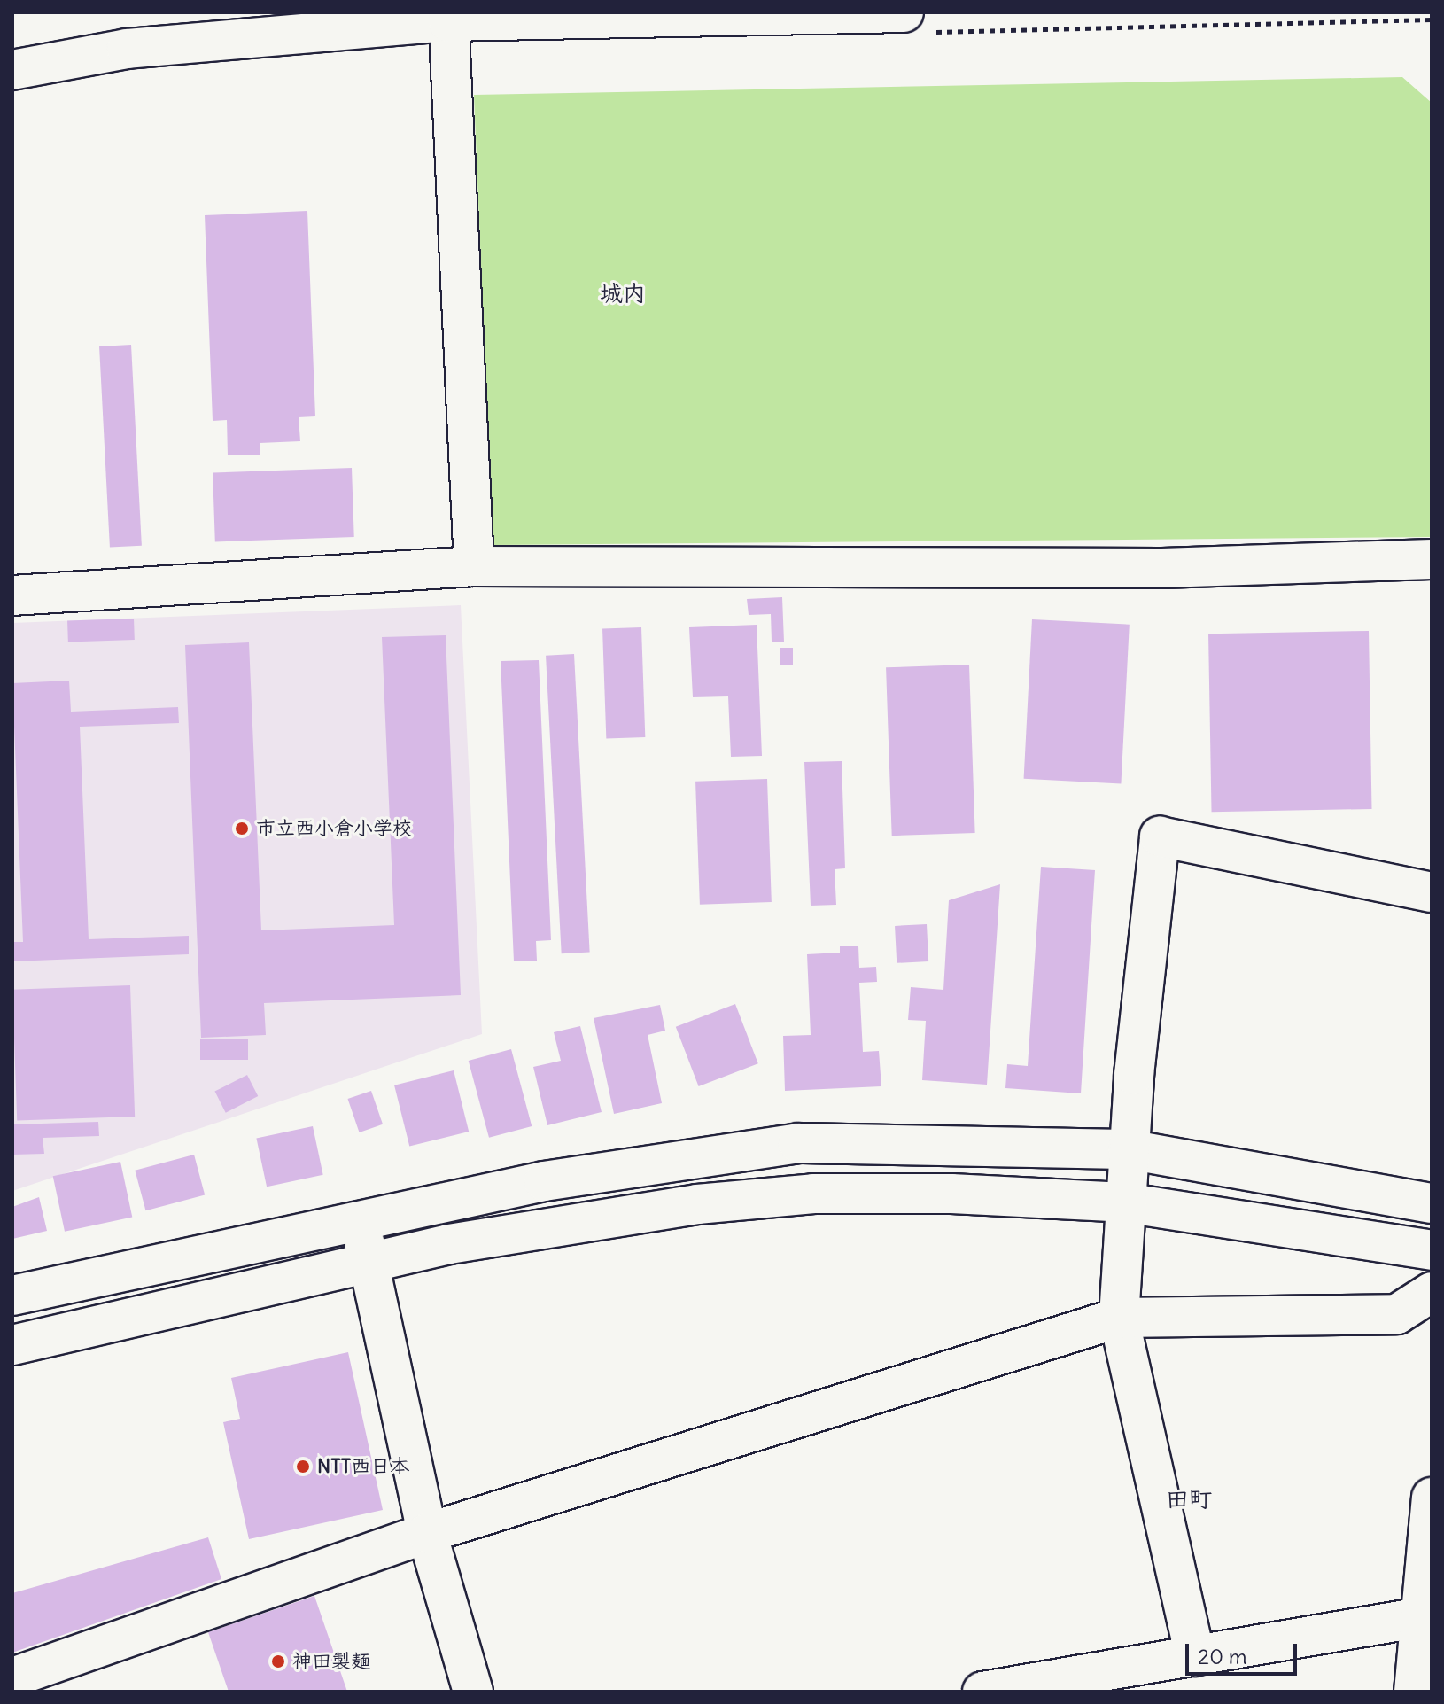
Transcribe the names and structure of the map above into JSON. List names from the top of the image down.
{
  "districts": ["城内", "田町"],
  "places": ["市立西小倉小学校", "NTT西日本", "神田製麺"],
  "scale_bar": "20 m"
}
